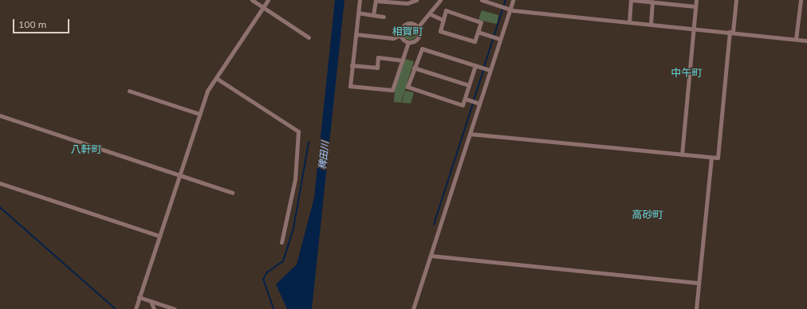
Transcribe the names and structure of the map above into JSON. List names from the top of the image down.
{
  "districts": [
    "相賀町",
    "中午町",
    "八軒町",
    "高砂町"
  ],
  "water": ["稗田川"],
  "scale_bar": "100 m"
}
